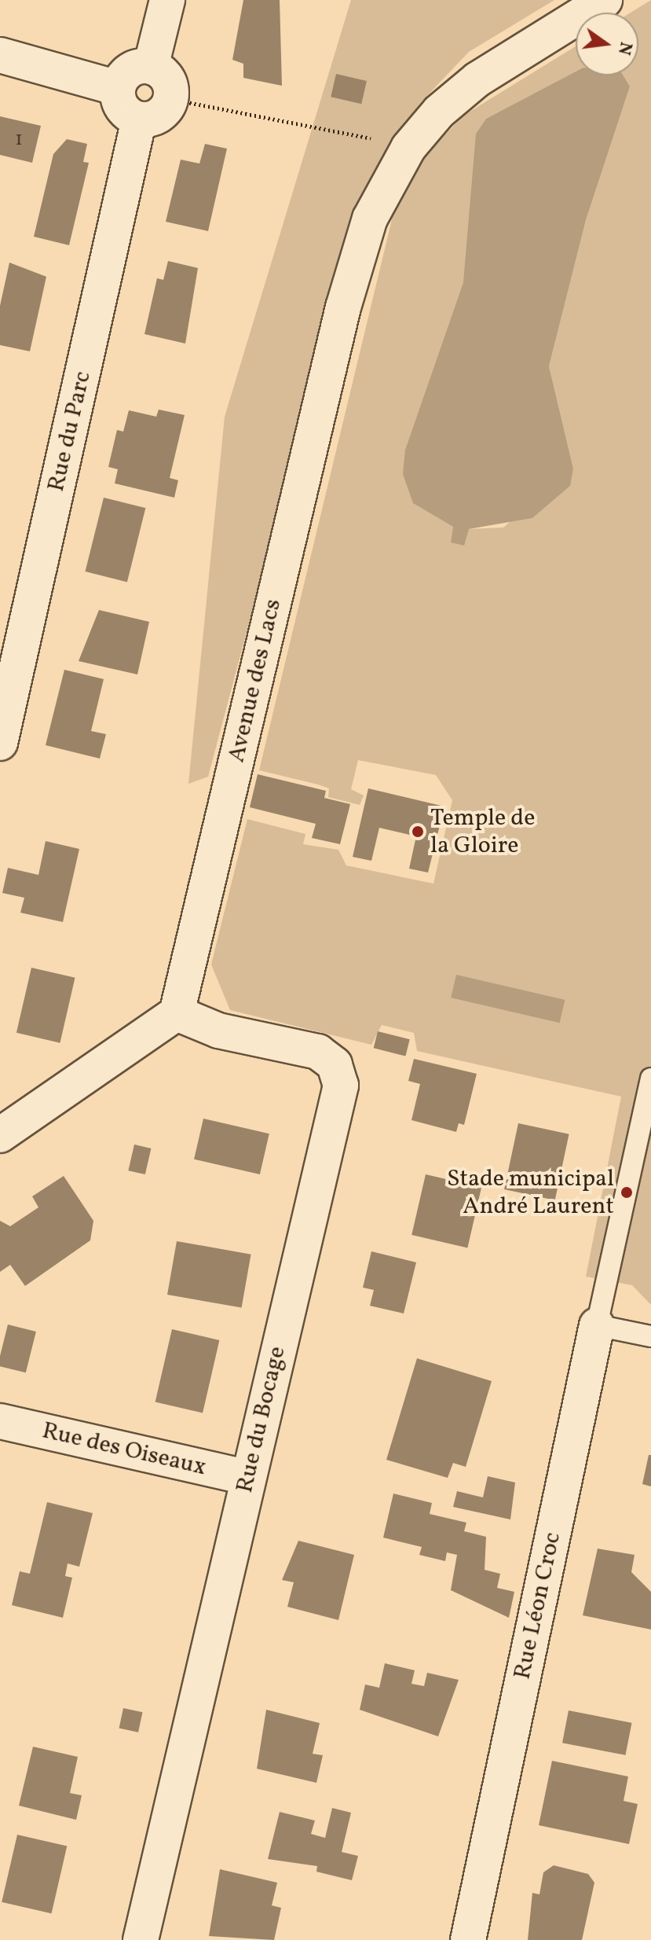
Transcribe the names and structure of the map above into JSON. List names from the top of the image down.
{
  "streets": {
    "street": [
      "Rue du Parc",
      "Avenue des Lacs",
      "Rue du Bocage",
      "Rue des Oiseaux",
      "Rue Léon Croc"
    ]
  },
  "crossings": [
    ["Avenue des Lacs", "Rue du Bocage"],
    ["Rue du Bocage", "Rue des Oiseaux"]
  ],
  "places": ["Temple de la Gloire", "Stade municipal André Laurent"],
  "house_numbers": ["1"],
  "north": "right"
}
